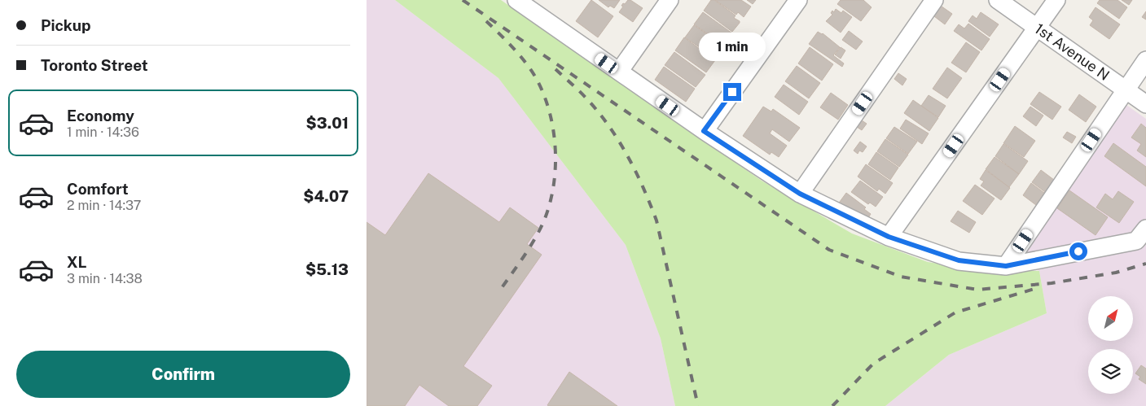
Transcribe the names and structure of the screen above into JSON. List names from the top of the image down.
{
  "streets": {
    "street": ["1st Avenue N"]
  },
  "north": "top right",
  "page": {
    "banner": ["Pickup", "Toronto Street"],
    "bubble": "1 min",
    "list": [
      {
        "name": "Economy",
        "note": "1 min · 14:36",
        "value": "$3.01"
      },
      {
        "name": "Comfort",
        "note": "2 min · 14:37",
        "value": "$4.07"
      },
      {
        "name": "XL",
        "note": "3 min · 14:38",
        "value": "$5.13"
      }
    ],
    "buttons": "Confirm"
  }
}
